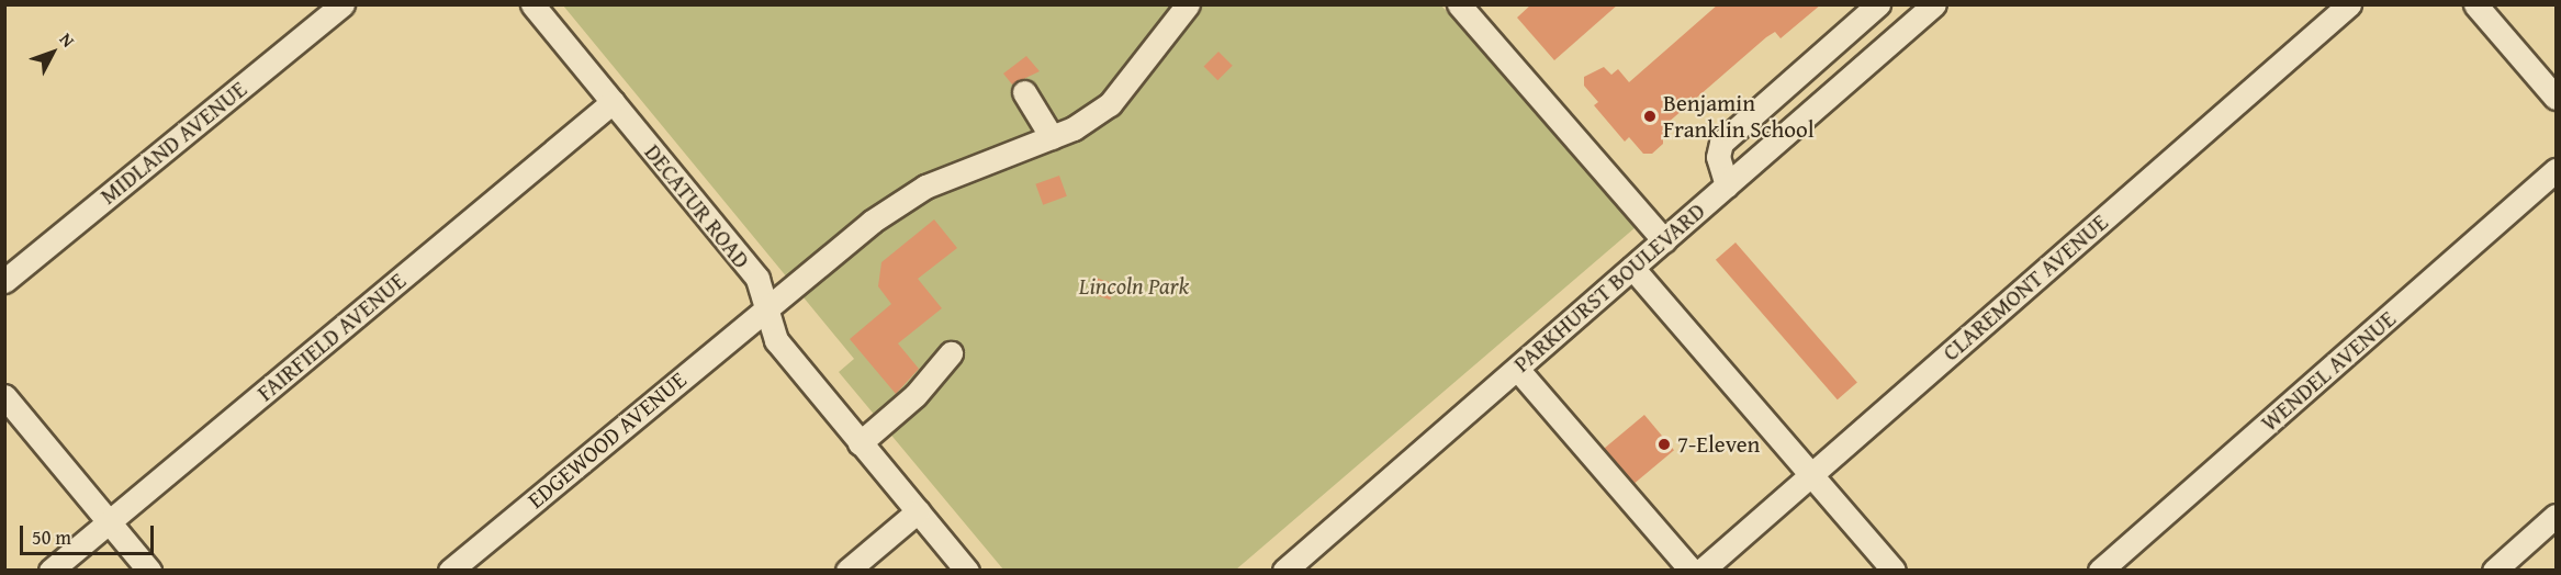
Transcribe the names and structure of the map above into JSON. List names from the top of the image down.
{
  "streets": {
    "street": [
      "MIDLAND AVENUE",
      "DECATUR ROAD",
      "PARKHURST BOULEVARD",
      "CLAREMONT AVENUE",
      "FAIRFIELD AVENUE",
      "WENDEL AVENUE",
      "EDGEWOOD AVENUE"
    ]
  },
  "crossings": [
    ["DECATUR ROAD", "FAIRFIELD AVENUE"],
    ["DECATUR ROAD", "EDGEWOOD AVENUE"]
  ],
  "parks": ["Lincoln Park"],
  "places": ["Benjamin Franklin School", "7-Eleven"],
  "scale_bar": "50 m",
  "north": "top right"
}
